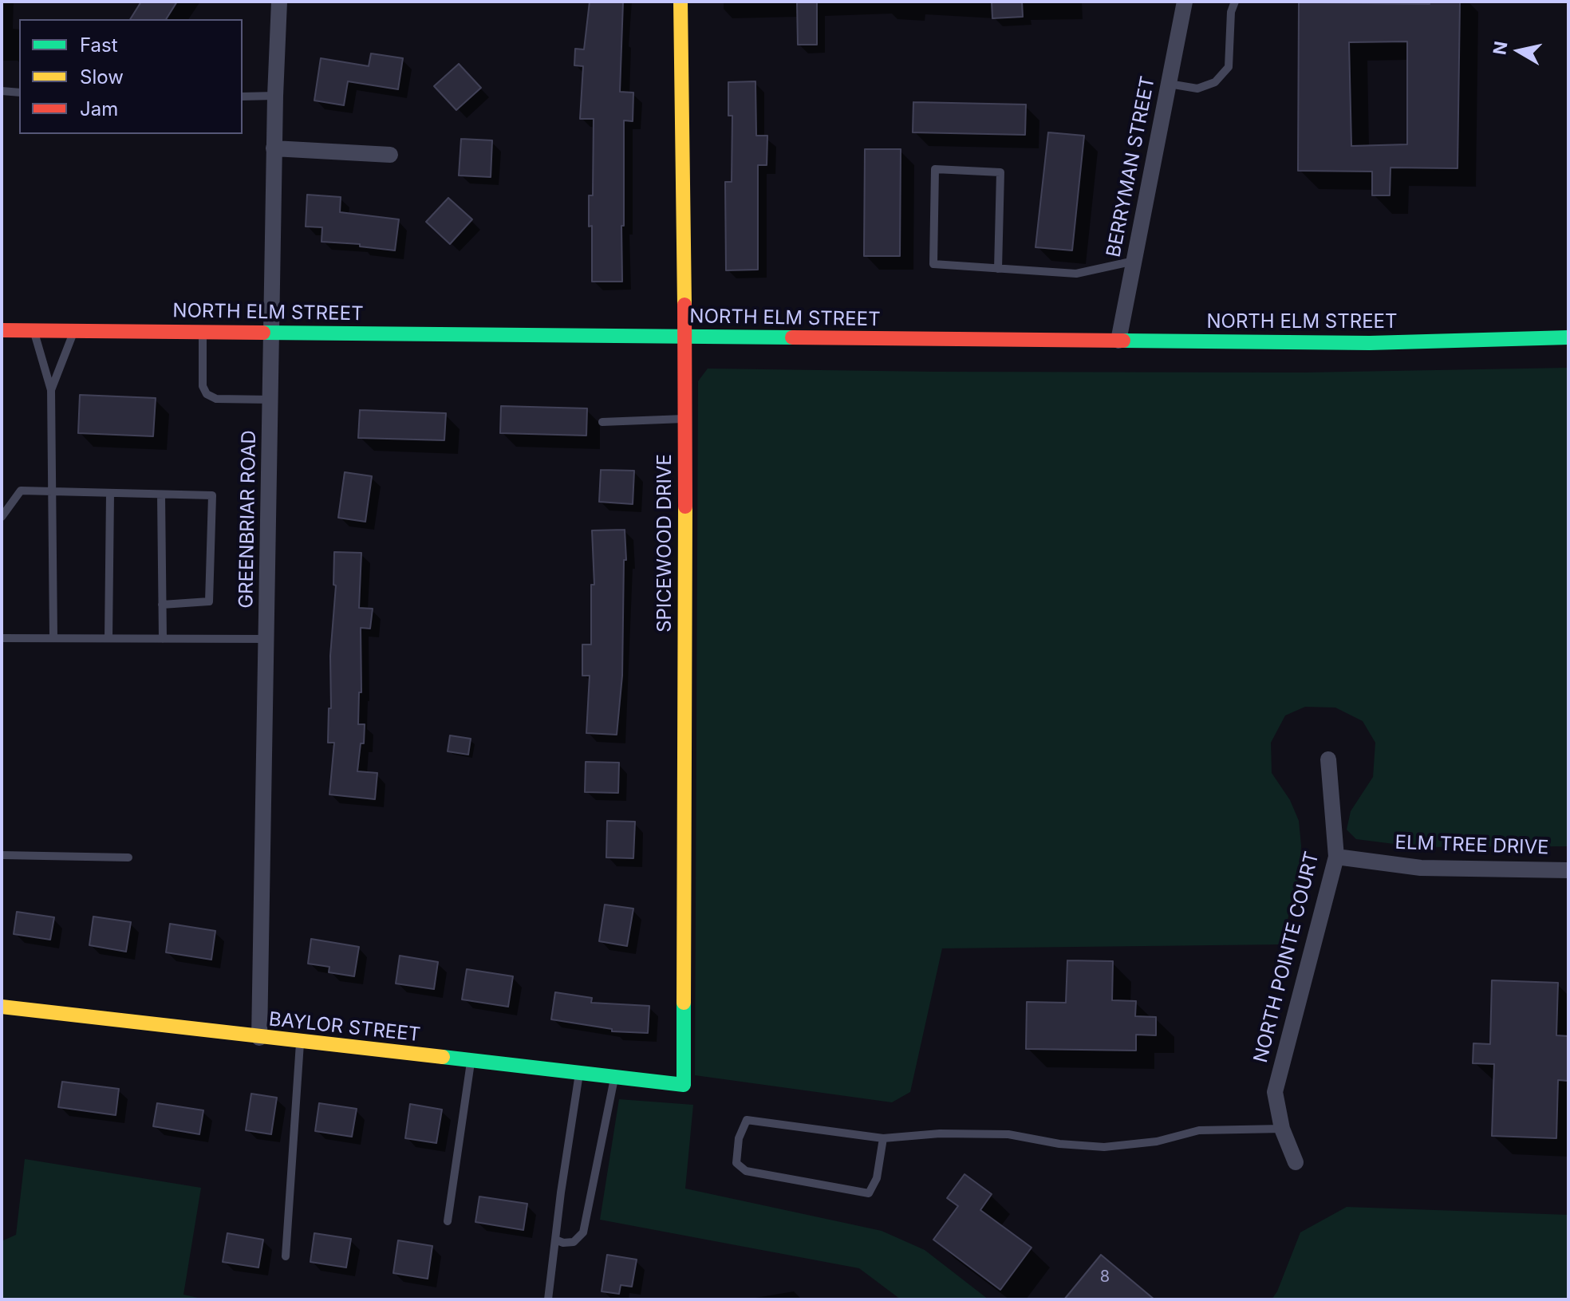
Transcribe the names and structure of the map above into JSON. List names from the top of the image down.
{
  "streets": {
    "street": [
      "BERRYMAN STREET",
      "NORTH ELM STREET",
      "GREENBRIAR ROAD",
      "SPICEWOOD DRIVE",
      "ELM TREE DRIVE",
      "NORTH POINTE COURT",
      "BAYLOR STREET"
    ]
  },
  "crossings": [
    ["BERRYMAN STREET", "NORTH ELM STREET"],
    ["NORTH ELM STREET", "GREENBRIAR ROAD"],
    ["NORTH ELM STREET", "SPICEWOOD DRIVE"],
    ["GREENBRIAR ROAD", "BAYLOR STREET"],
    ["SPICEWOOD DRIVE", "BAYLOR STREET"],
    ["ELM TREE DRIVE", "NORTH POINTE COURT"]
  ],
  "house_numbers": ["8"],
  "legend": ["Fast", "Slow", "Jam"],
  "north": "left"
}
